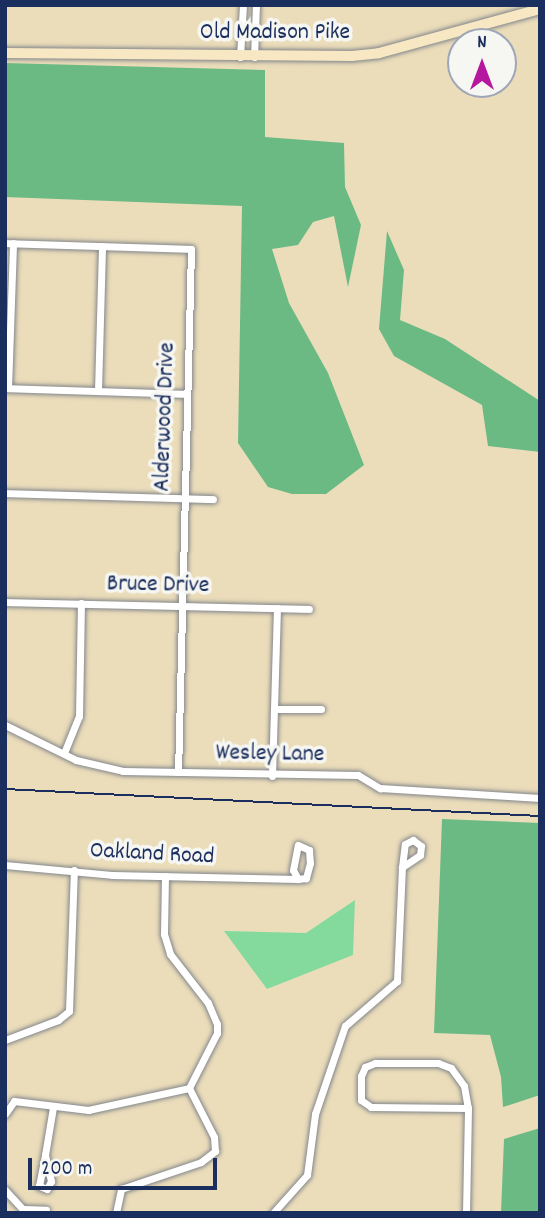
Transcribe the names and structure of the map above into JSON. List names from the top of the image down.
{
  "streets": {
    "main road": ["Old Madison Pike"],
    "street": [
      "Alderwood Drive",
      "Bruce Drive",
      "Wesley Lane",
      "Oakland Road"
    ]
  },
  "crossings": [
    ["Alderwood Drive", "Bruce Drive"],
    ["Alderwood Drive", "Wesley Lane"]
  ],
  "scale_bar": "200 m",
  "north": "top"
}
